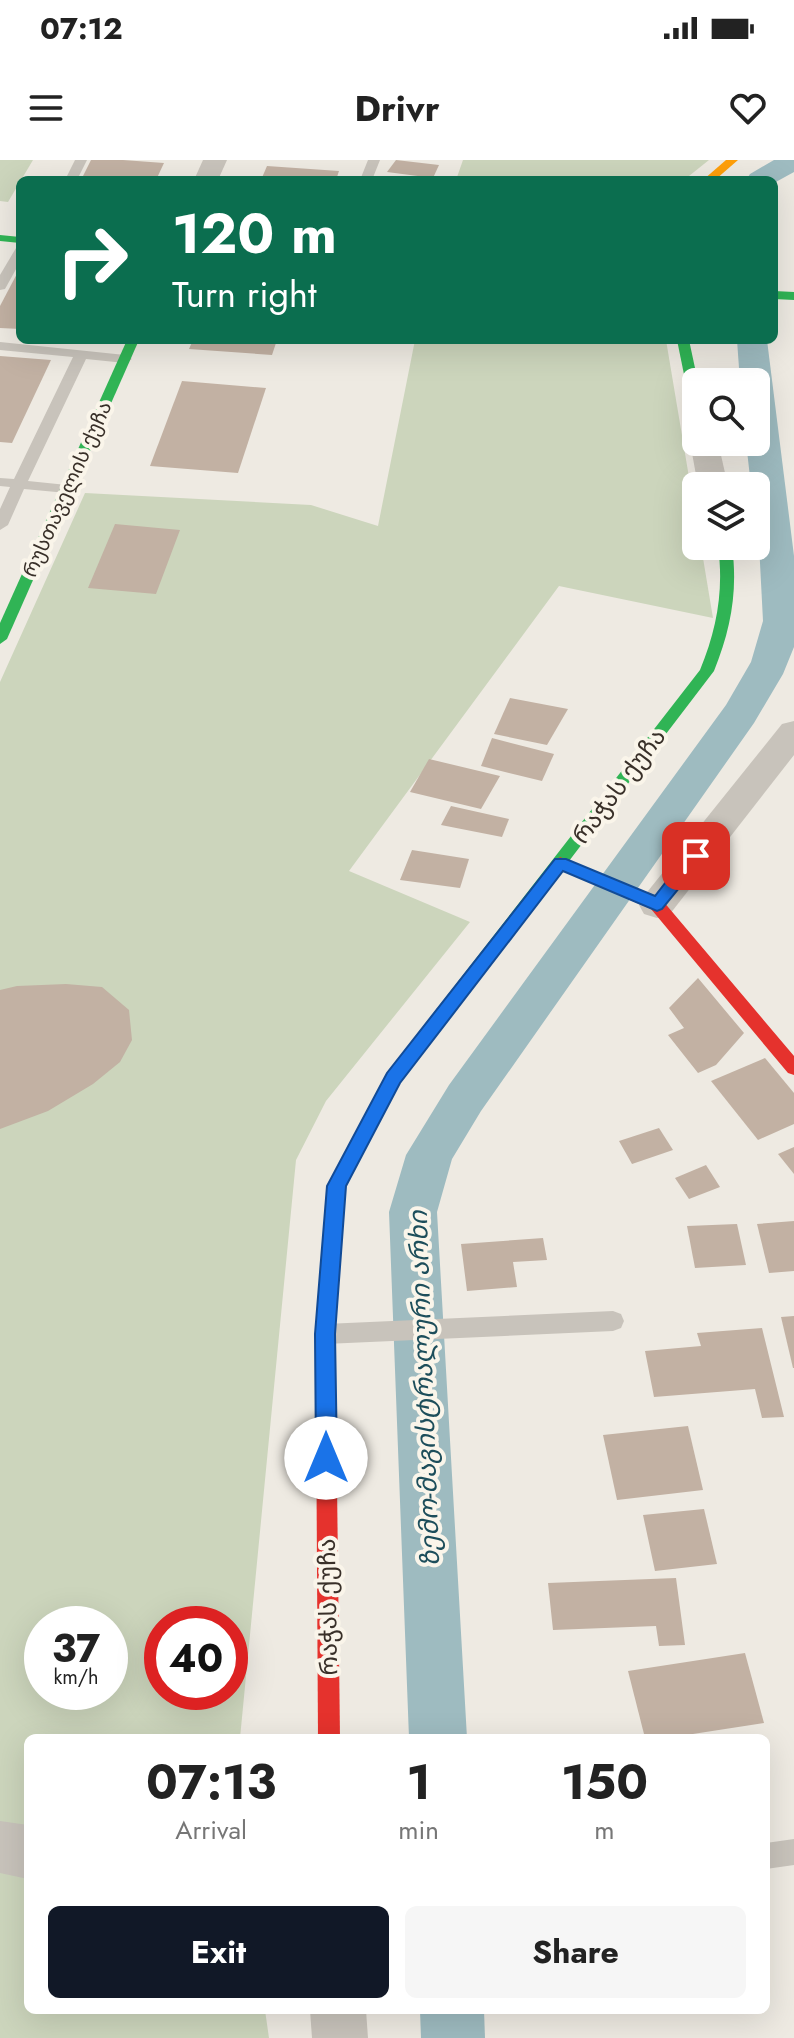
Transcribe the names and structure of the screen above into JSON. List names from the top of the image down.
{
  "streets": {
    "street": ["რუსთაველის ქუჩა", "რაჭას ქუჩა"]
  },
  "water": ["ზემო-მაგისტრალური არხი"],
  "page": {
    "status": "07:12",
    "header": "Drivr",
    "turn": ["120 m", "Turn right"],
    "speed": "37 km/h",
    "limit": "40",
    "eta": [
      "07:13",
      "Arrival",
      "1",
      "min",
      "150",
      "m"
    ],
    "buttons": ["Exit", "Share"]
  }
}
